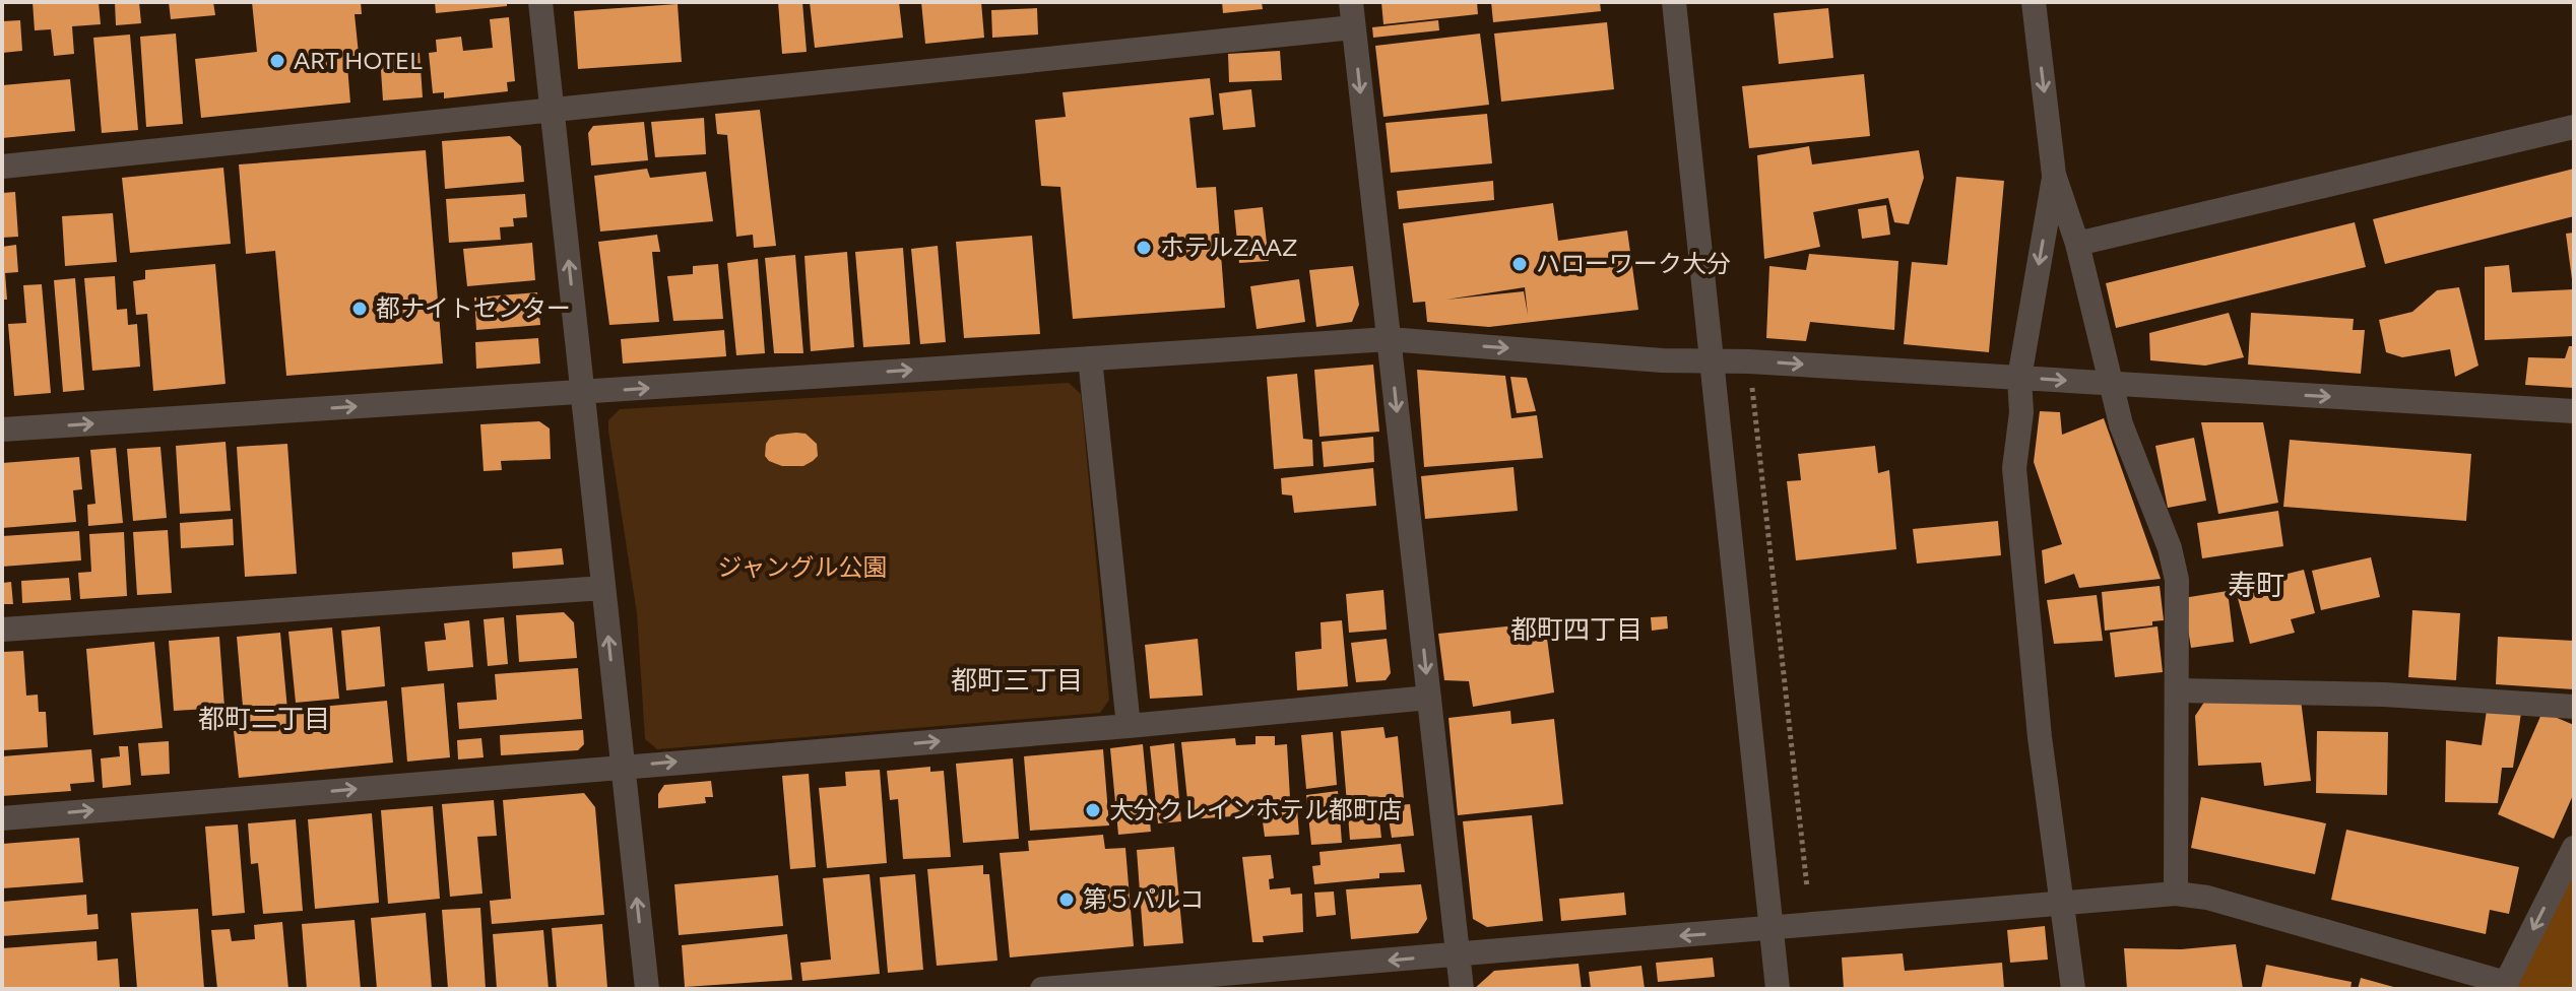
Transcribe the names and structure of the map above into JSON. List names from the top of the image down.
{
  "districts": [
    "寿町",
    "都町四丁目",
    "都町三丁目",
    "都町二丁目"
  ],
  "parks": ["ジャングル公園"],
  "places": [
    "ART HOTEL",
    "ホテルZAAZ",
    "ハローワーク大分",
    "都ナイトセンター",
    "大分クレインホテル都町店",
    "第５パルコ"
  ]
}
